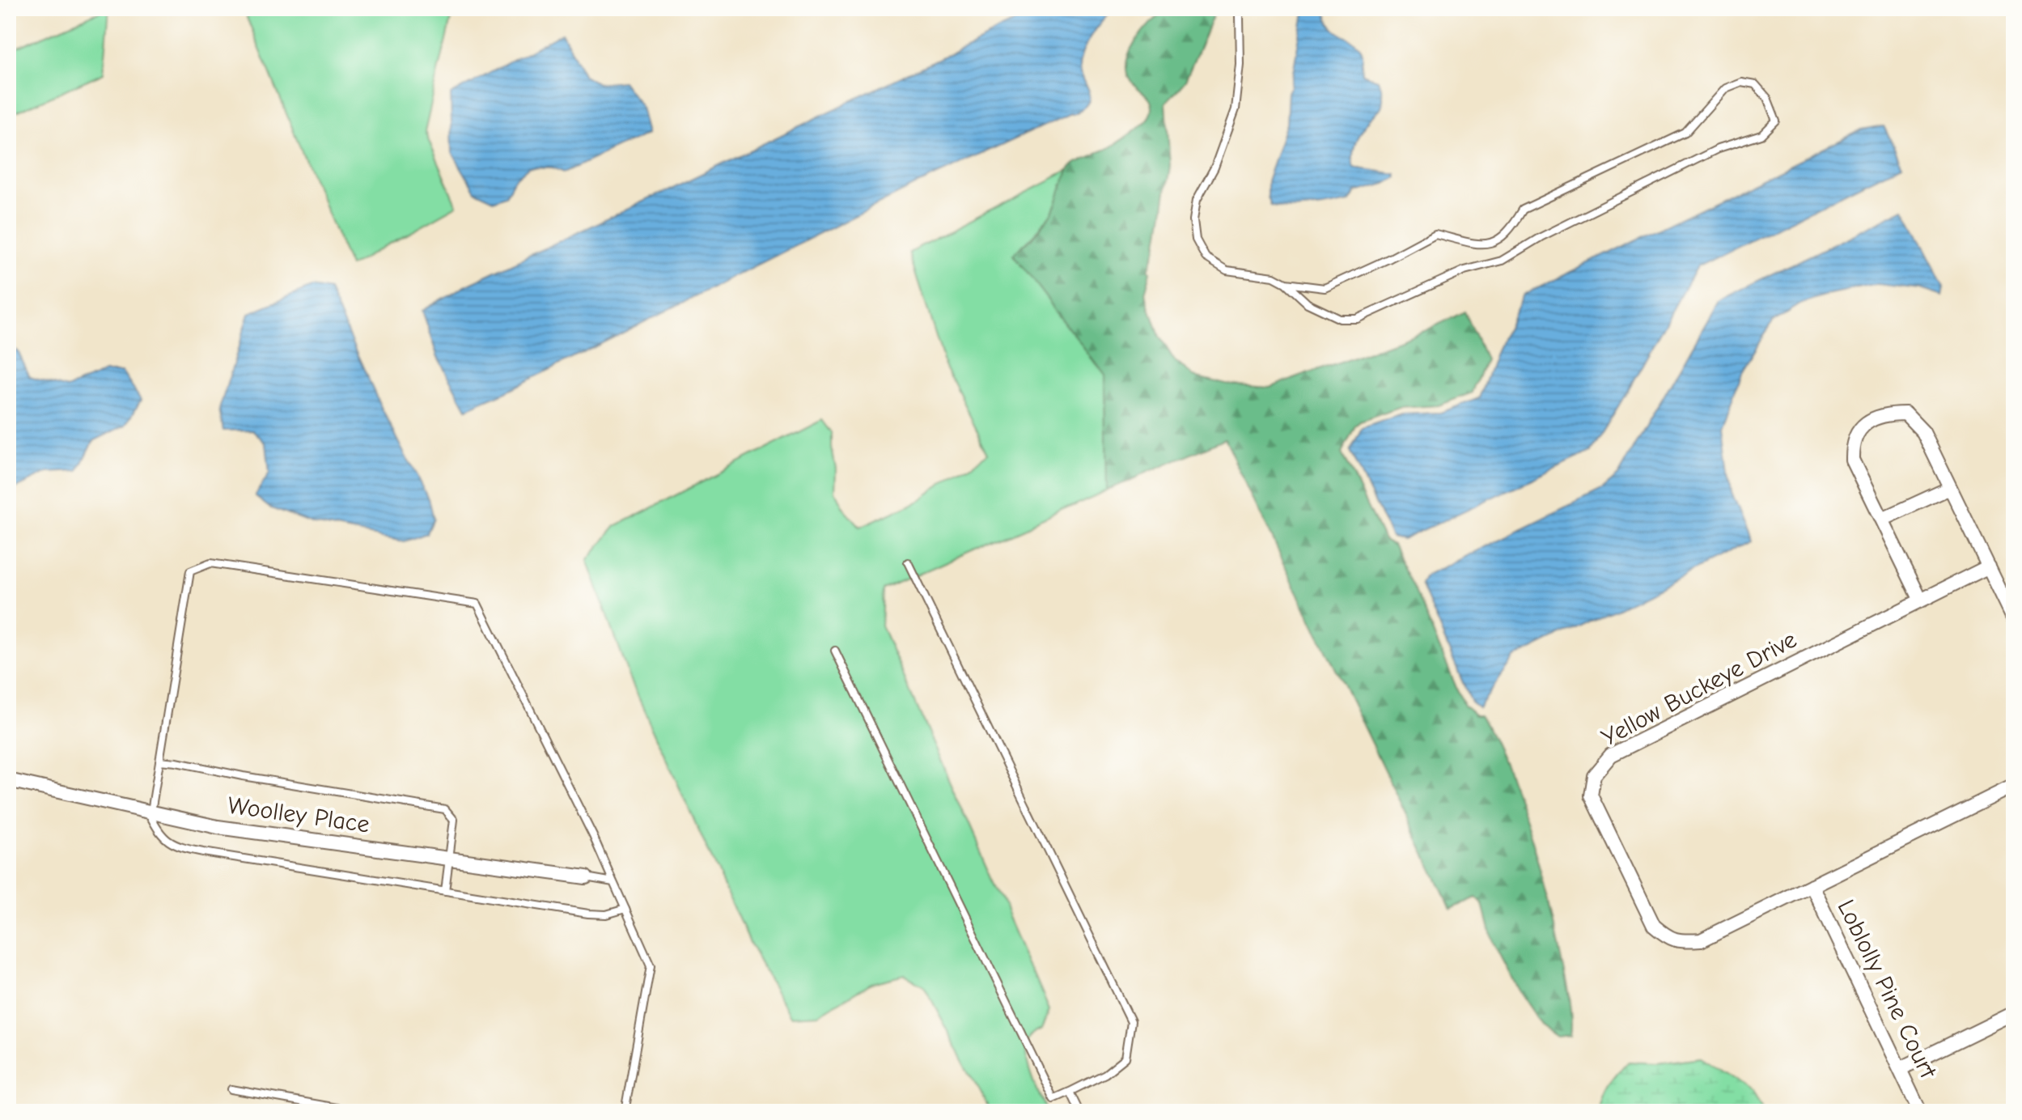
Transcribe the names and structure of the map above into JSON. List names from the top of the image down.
{
  "streets": {
    "street": ["Yellow Buckeye Drive", "Woolley Place", "Loblolly Pine Court"]
  },
  "crossings": [
    ["Yellow Buckeye Drive", "Loblolly Pine Court"]
  ]
}
